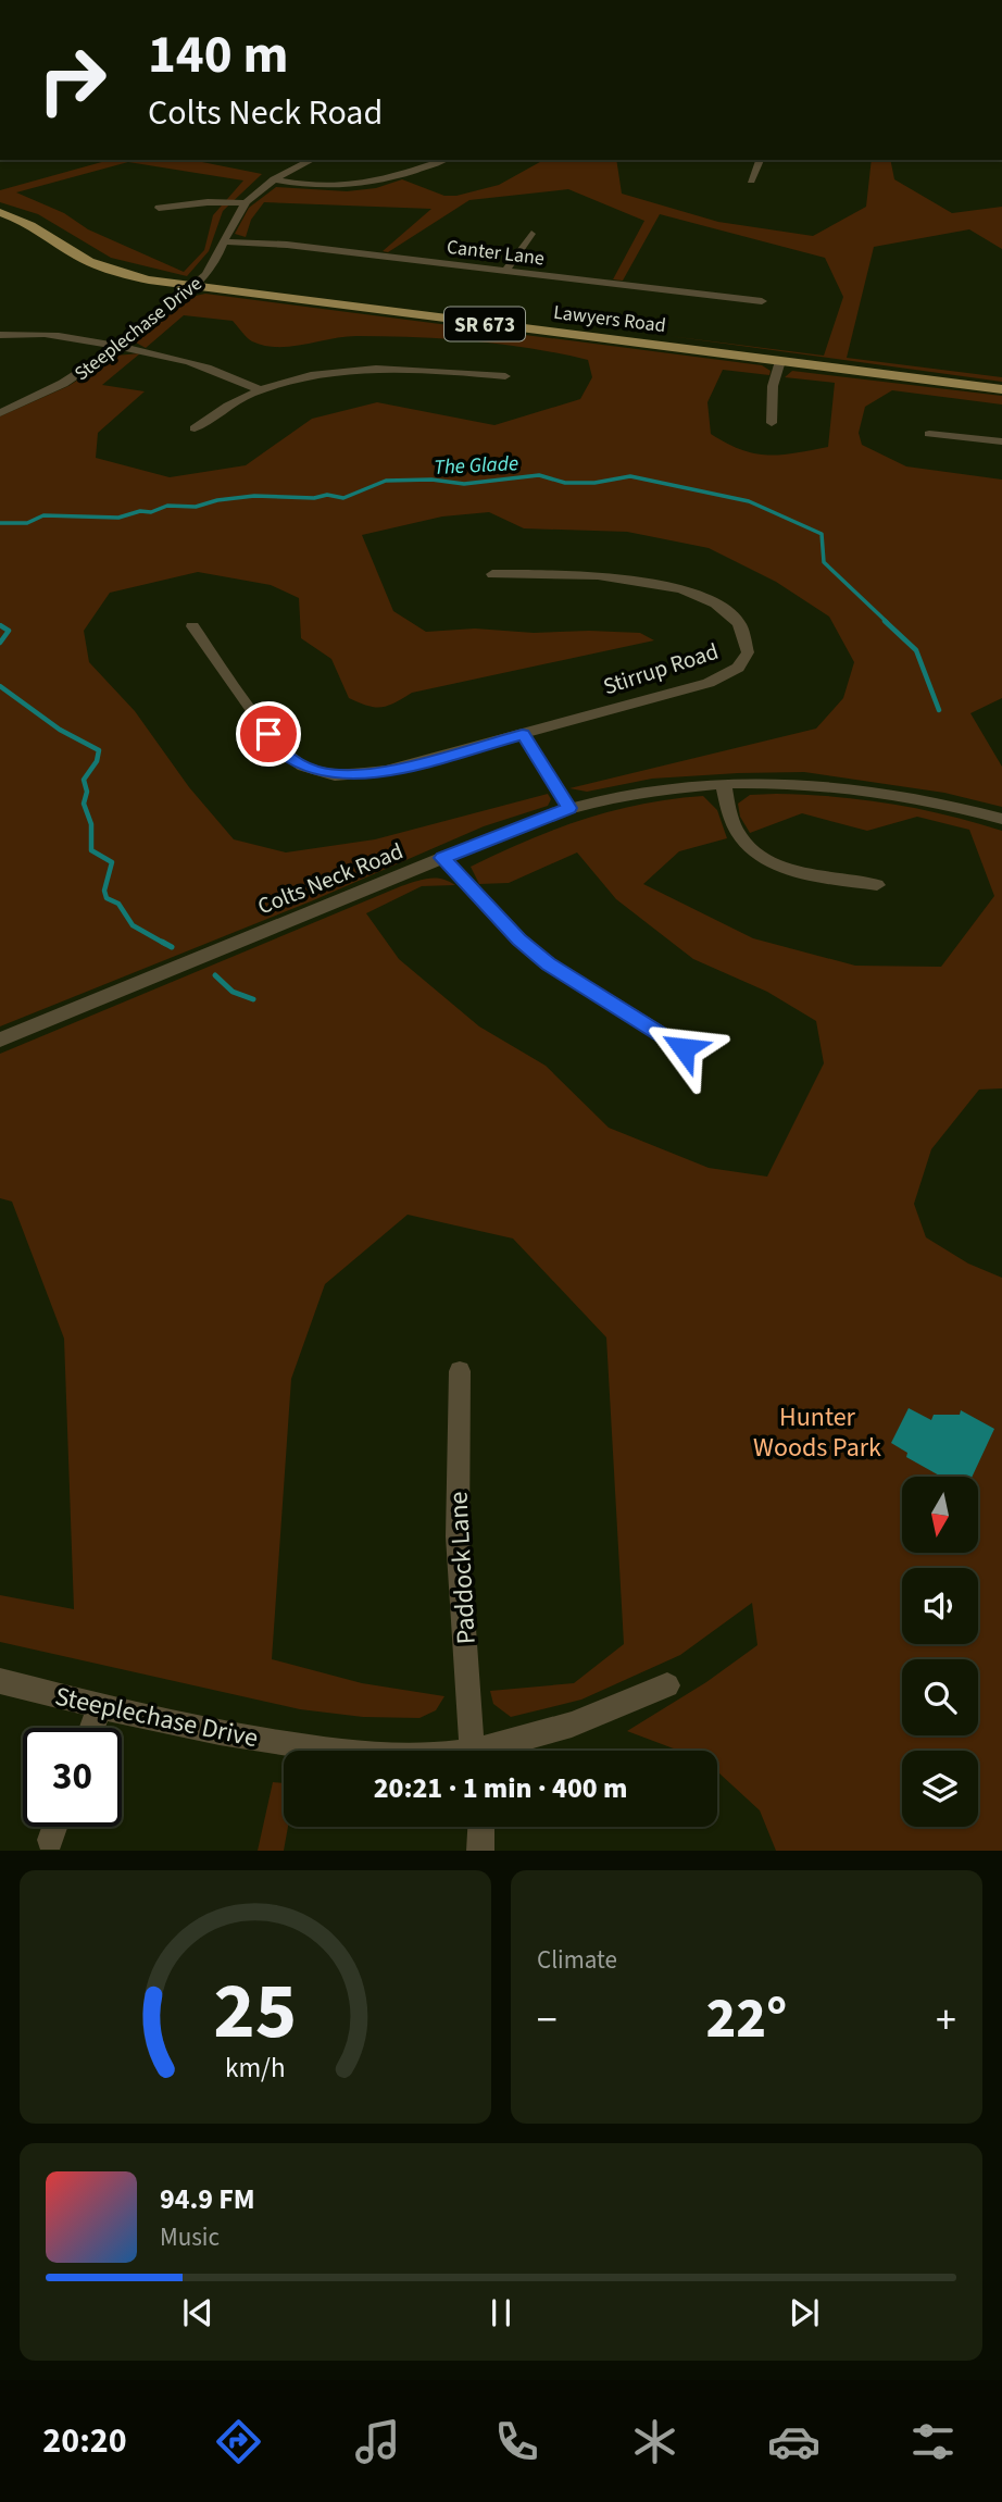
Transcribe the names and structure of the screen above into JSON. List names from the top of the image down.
{
  "streets": {
    "main road": ["Lawyers Road", "SR 673"],
    "street": [
      "Canter Lane",
      "Steeplechase Drive",
      "Stirrup Road",
      "Colts Neck Road",
      "Paddock Lane"
    ]
  },
  "crossings": [
    ["Canter Lane", "Steeplechase Drive"],
    ["Lawyers Road", "Steeplechase Drive"]
  ],
  "water": ["The Glade"],
  "parks": ["Hunter Woods Park"],
  "north": "bottom",
  "page": {
    "turn": ["140 m", "Colts Neck Road"],
    "limit": "30",
    "trip": "20:21 · 1 min · 400 m",
    "tile": "Climate",
    "heat": ["−", "22°", "+"],
    "song": ["94.9 FM", "Music"],
    "tabs": "20:20",
    "gauge": ["25", "km/h"]
  }
}
